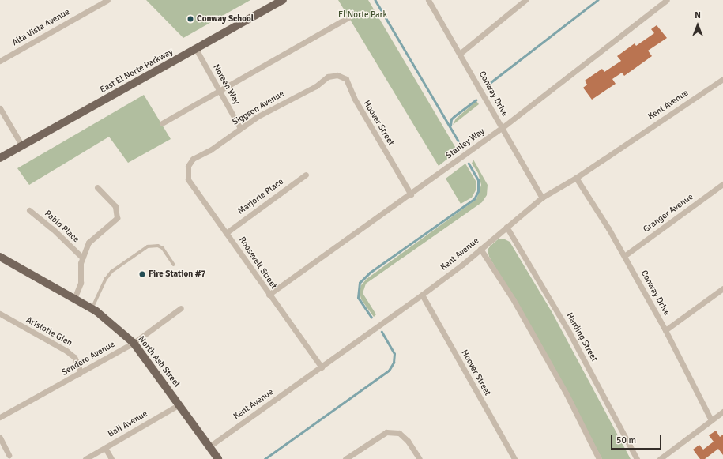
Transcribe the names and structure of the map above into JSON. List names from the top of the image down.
{
  "streets": {
    "main road": ["East El Norte Parkway", "North Ash Street"],
    "street": [
      "Alta Vista Avenue",
      "Noreen Way",
      "Conway Drive",
      "Kent Avenue",
      "Siggson Avenue",
      "Hoover Street",
      "Stanley Way",
      "Marjorie Place",
      "Granger Avenue",
      "Pablo Place",
      "Roosevelt Street",
      "Aristotle Glen",
      "Harding Street",
      "Sendero Avenue",
      "Ball Avenue"
    ]
  },
  "crossings": [
    ["East El Norte Parkway", "Noreen Way"],
    ["Noreen Way", "Siggson Avenue"],
    ["Conway Drive", "Kent Avenue"],
    ["Conway Drive", "Stanley Way"],
    ["Conway Drive", "Granger Avenue"],
    ["Kent Avenue", "Hoover Street"],
    ["Kent Avenue", "Roosevelt Street"],
    ["Kent Avenue", "Harding Street"],
    ["Kent Avenue", "North Ash Street"],
    ["Siggson Avenue", "Hoover Street"],
    ["Siggson Avenue", "Roosevelt Street"],
    ["Hoover Street", "Stanley Way"],
    ["Stanley Way", "Roosevelt Street"],
    ["Marjorie Place", "Roosevelt Street"],
    ["Aristotle Glen", "Sendero Avenue"],
    ["Sendero Avenue", "North Ash Street"],
    ["North Ash Street", "Ball Avenue"]
  ],
  "parks": ["El Norte Park"],
  "places": ["Conway School", "Fire Station #7"],
  "scale_bar": "50 m",
  "north": "top"
}
